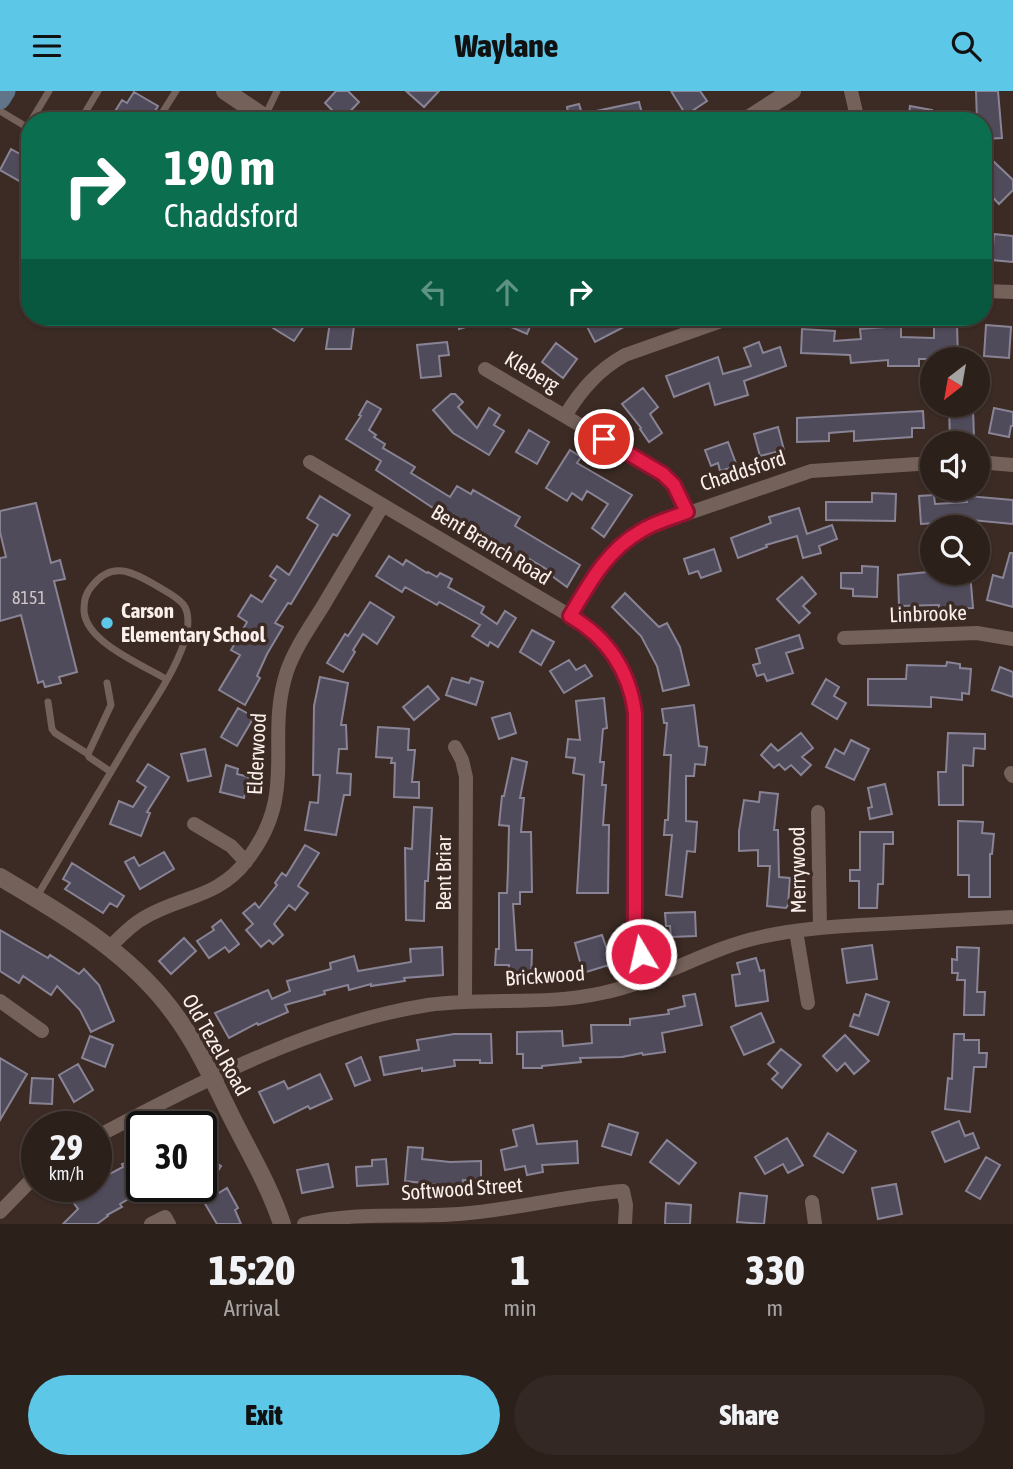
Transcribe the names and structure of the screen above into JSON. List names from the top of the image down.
{
  "streets": {
    "street": [
      "Kleberg",
      "Chaddsford",
      "Bent Branch Road",
      "Linbrooke",
      "Elderwood",
      "Merrywood",
      "Bent Briar",
      "Brickwood",
      "Old Tezel Road",
      "Softwood Street"
    ]
  },
  "crossings": [
    ["Kleberg", "Chaddsford"],
    ["Chaddsford", "Bent Branch Road"],
    ["Bent Branch Road", "Elderwood"],
    ["Bent Branch Road", "Brickwood"],
    ["Elderwood", "Old Tezel Road"],
    ["Merrywood", "Brickwood"],
    ["Bent Briar", "Brickwood"],
    ["Brickwood", "Old Tezel Road"]
  ],
  "places": ["Carson Elementary School"],
  "house_numbers": ["8151"],
  "north": "bottom left",
  "page": {
    "header": "Waylane",
    "turn": ["190 m", "Chaddsford"],
    "speed": "29 km/h",
    "limit": "30",
    "eta": [
      "15:20",
      "Arrival",
      "1",
      "min",
      "330",
      "m"
    ],
    "buttons": ["Exit", "Share"]
  }
}
